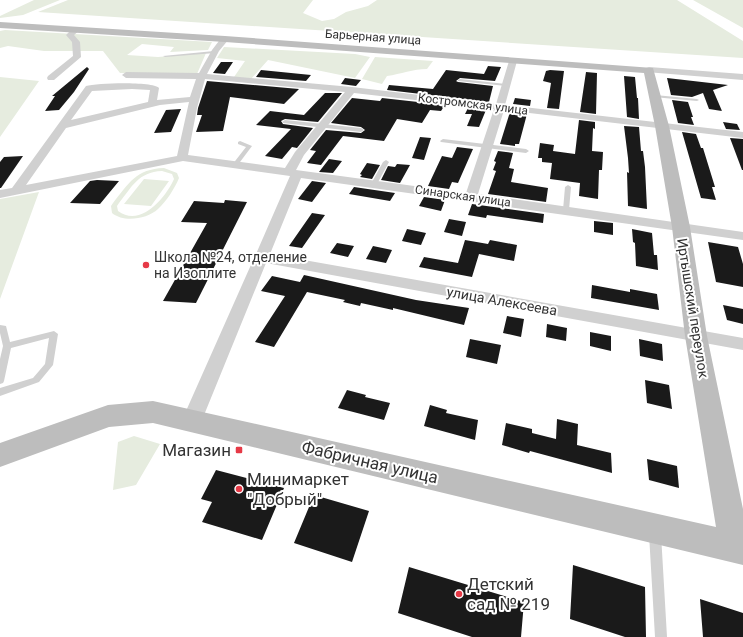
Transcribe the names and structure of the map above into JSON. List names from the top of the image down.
{
  "streets": {
    "street": [
      "Барьерная улица",
      "Костромская улица",
      "Синарская улица",
      "улица Алексеева",
      "Иртышский переулок",
      "Фабричная улица"
    ]
  },
  "crossings": [
    ["Барьерная улица", "Иртышский переулок"],
    ["Костромская улица", "Иртышский переулок"],
    ["Синарская улица", "Иртышский переулок"],
    ["улица Алексеева", "Иртышский переулок"],
    ["Иртышский переулок", "Фабричная улица"]
  ],
  "places": {
    "other": ["Школа №24, отделение на Изоплите", "Минимаркет \"Добрый\"", "Детский сад № 219"],
    "transit": ["Магазин"]
  }
}
